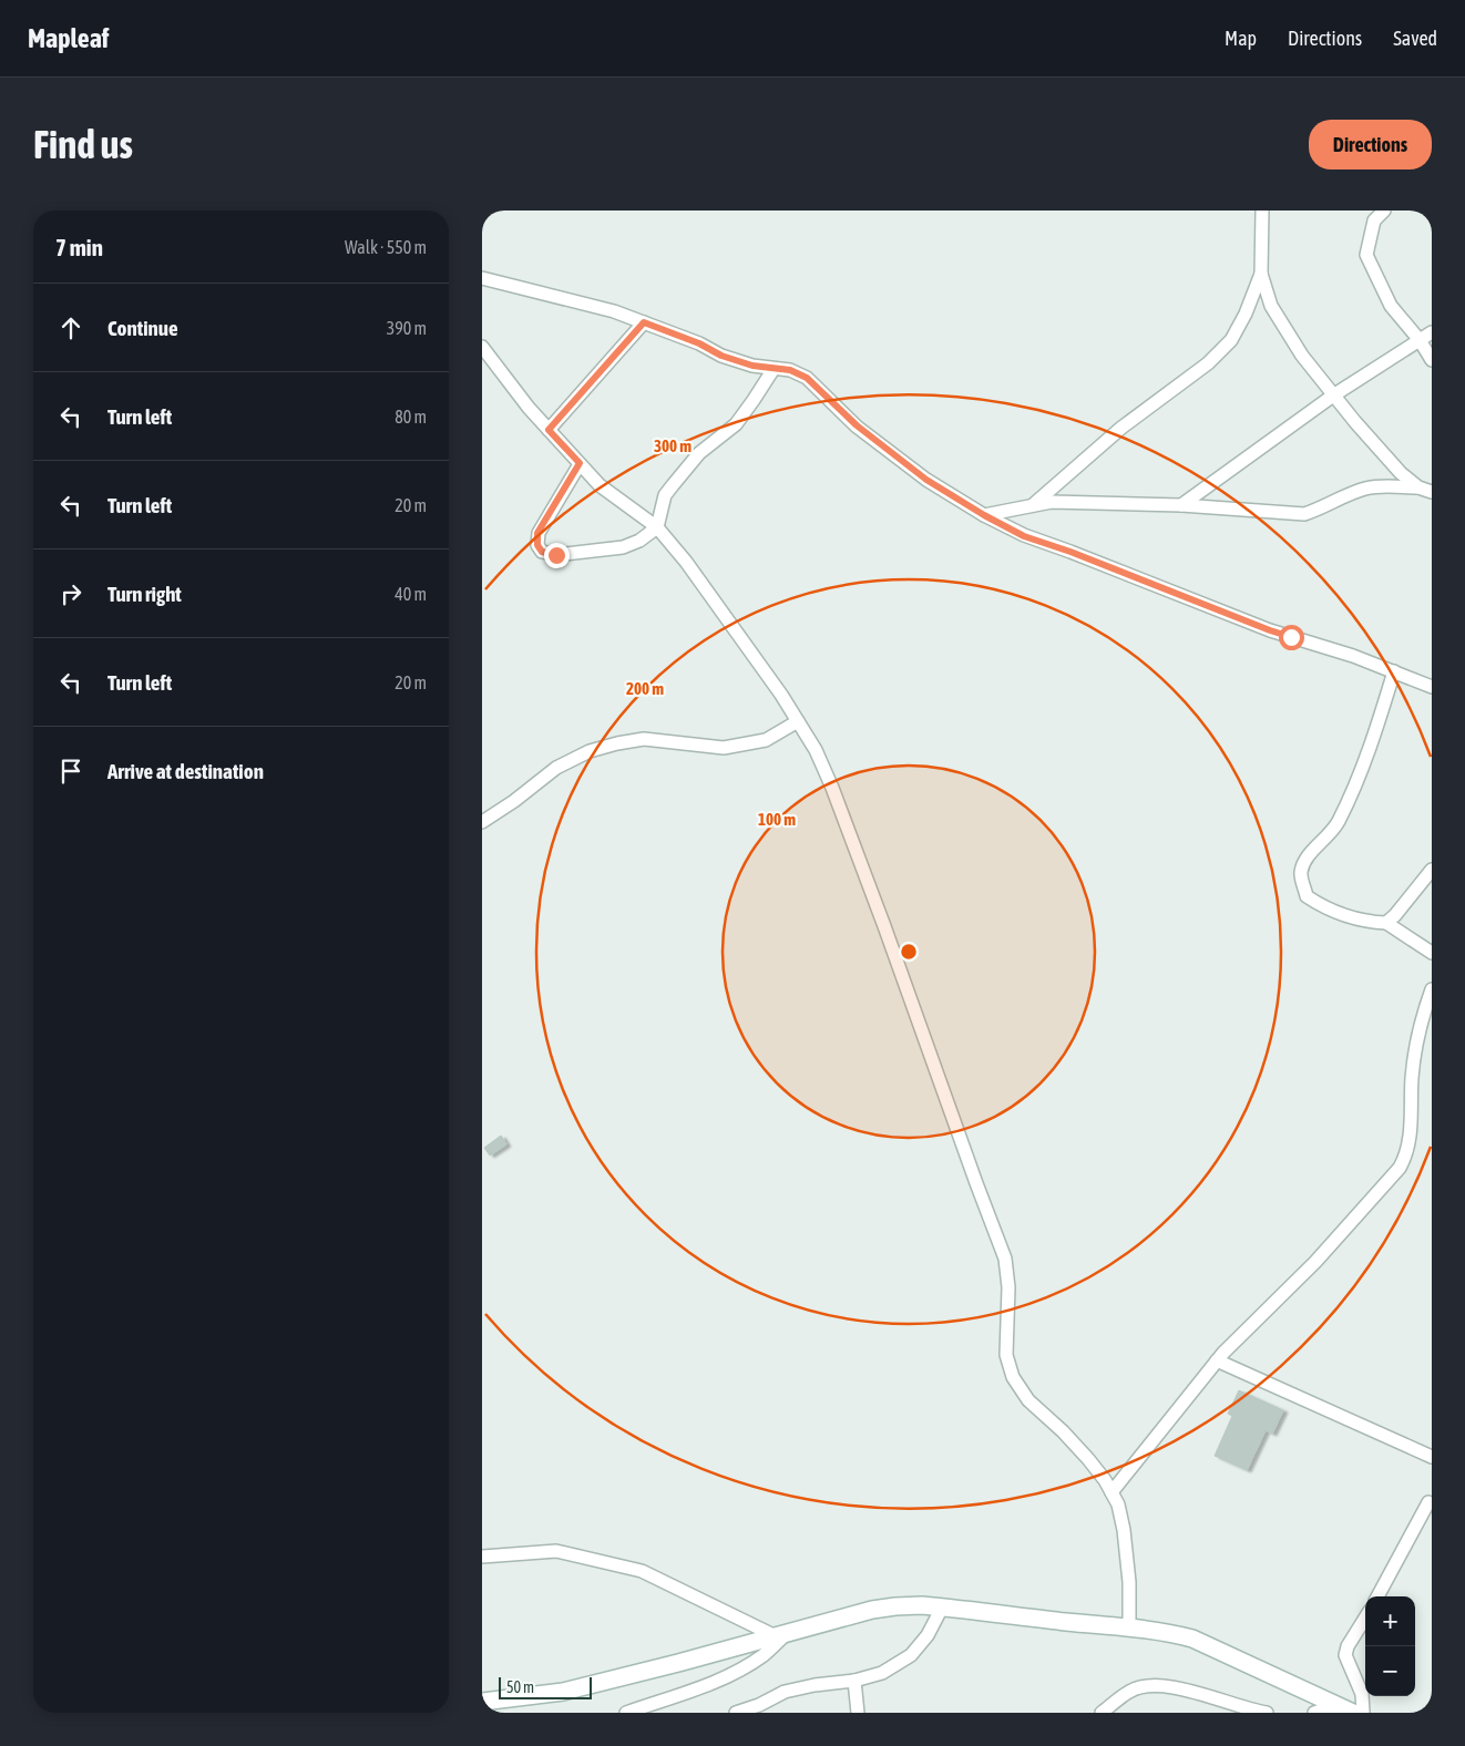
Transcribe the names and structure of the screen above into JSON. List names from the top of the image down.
{
  "scale_bar": "50 m",
  "page": {
    "header": "Mapleaf",
    "nav": ["Map", "Directions", "Saved"],
    "buttons": "Directions",
    "title": "Find us",
    "heading": ["7 min", "Walk · 550 m"],
    "list": [
      ["Continue", "390 m"],
      ["Turn left", "80 m"],
      ["Turn left", "20 m"],
      ["Turn right", "40 m"],
      ["Turn left", "20 m"],
      "Arrive at destination"
    ],
    "map_buttons": ["+", "−"],
    "scale": "50 m"
  },
  "rings": ["300 m", "200 m", "100 m"]
}
